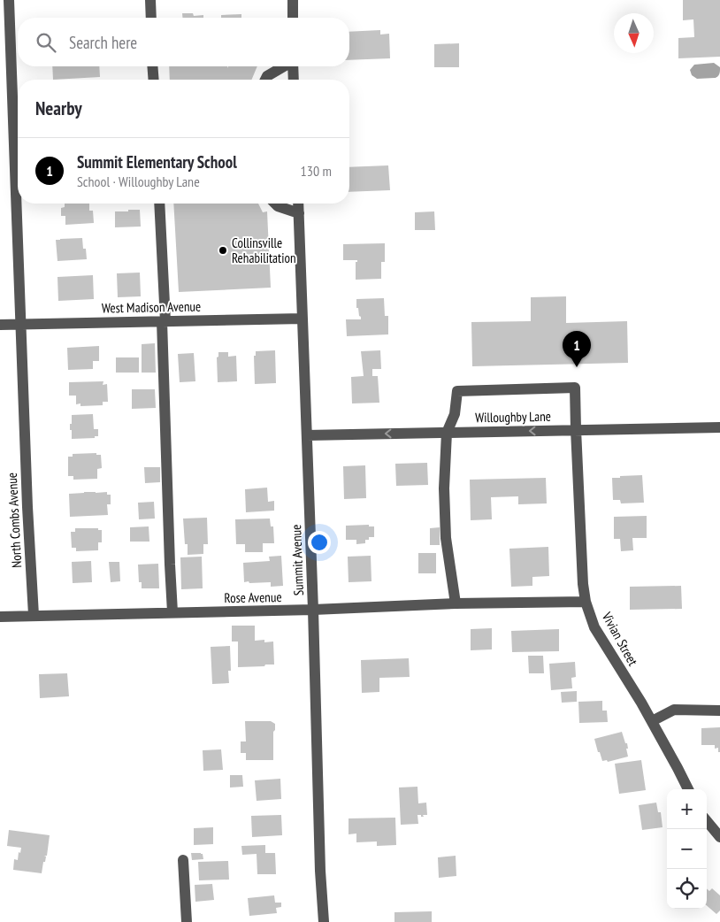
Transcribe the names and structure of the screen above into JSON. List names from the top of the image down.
{
  "streets": {
    "street": [
      "West Madison Avenue",
      "Willoughby Lane",
      "North Combs Avenue",
      "Summit Avenue",
      "Rose Avenue",
      "Vivian Street"
    ]
  },
  "crossings": [
    ["West Madison Avenue", "North Combs Avenue"],
    ["West Madison Avenue", "Summit Avenue"],
    ["Willoughby Lane", "Summit Avenue"],
    ["Willoughby Lane", "Vivian Street"],
    ["North Combs Avenue", "Rose Avenue"],
    ["Summit Avenue", "Rose Avenue"],
    ["Rose Avenue", "Vivian Street"]
  ],
  "one_way": ["Willoughby Lane"],
  "places": ["Collinsville Rehabilitation"],
  "north": "bottom",
  "page": {
    "search": "Search here",
    "heading": "Nearby",
    "list": [
      {
        "mark": "1",
        "name": "Summit Elementary School",
        "note": "School · Willoughby Lane",
        "value": "130 m"
      }
    ],
    "pins": "1",
    "map_buttons": ["+", "−"]
  }
}
